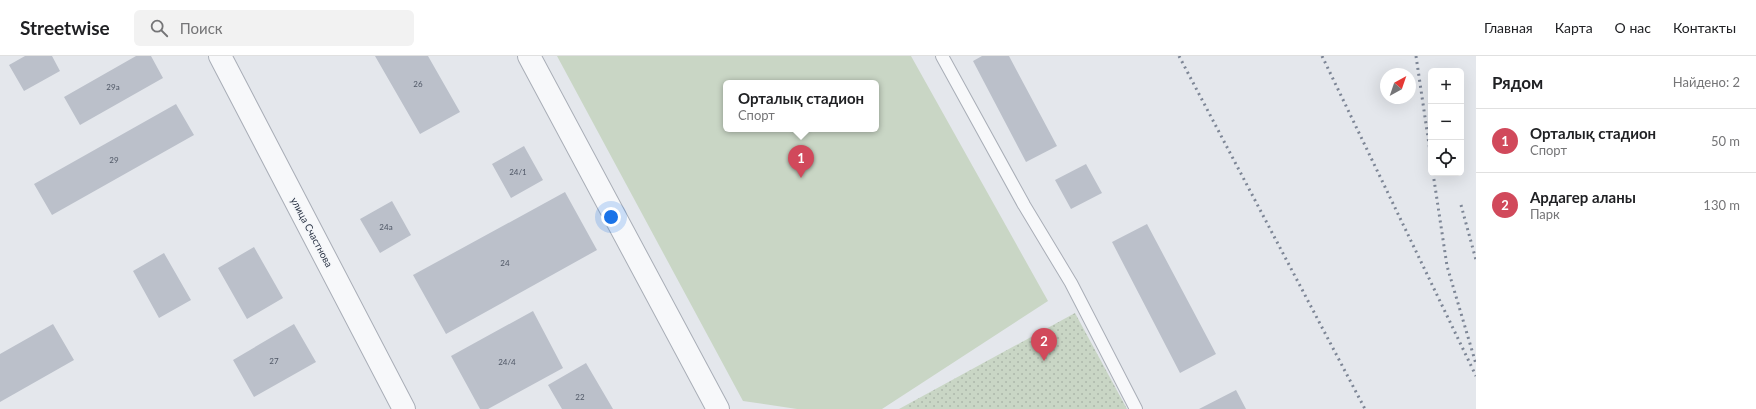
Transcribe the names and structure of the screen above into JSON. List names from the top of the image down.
{
  "streets": {
    "street": ["улица Счастнова"]
  },
  "house_numbers": [
    "26",
    "29а",
    "29",
    "24/1",
    "24а",
    "24",
    "27",
    "24/4",
    "22"
  ],
  "north": "top right",
  "page": {
    "header": "Streetwise",
    "search": "Поиск",
    "nav": [
      "Главная",
      "Карта",
      "О нас",
      "Контакты"
    ],
    "heading": ["Рядом", "Найдено: 2"],
    "map_buttons": ["+", "−"],
    "popup": ["Орталық стадион", "Спорт"],
    "list": [
      {
        "mark": "1",
        "name": "Орталық стадион",
        "note": "Спорт",
        "value": "50 m"
      },
      {
        "mark": "2",
        "name": "Ардагер аланы",
        "note": "Парк",
        "value": "130 m"
      }
    ],
    "pins": ["1", "2"]
  }
}
